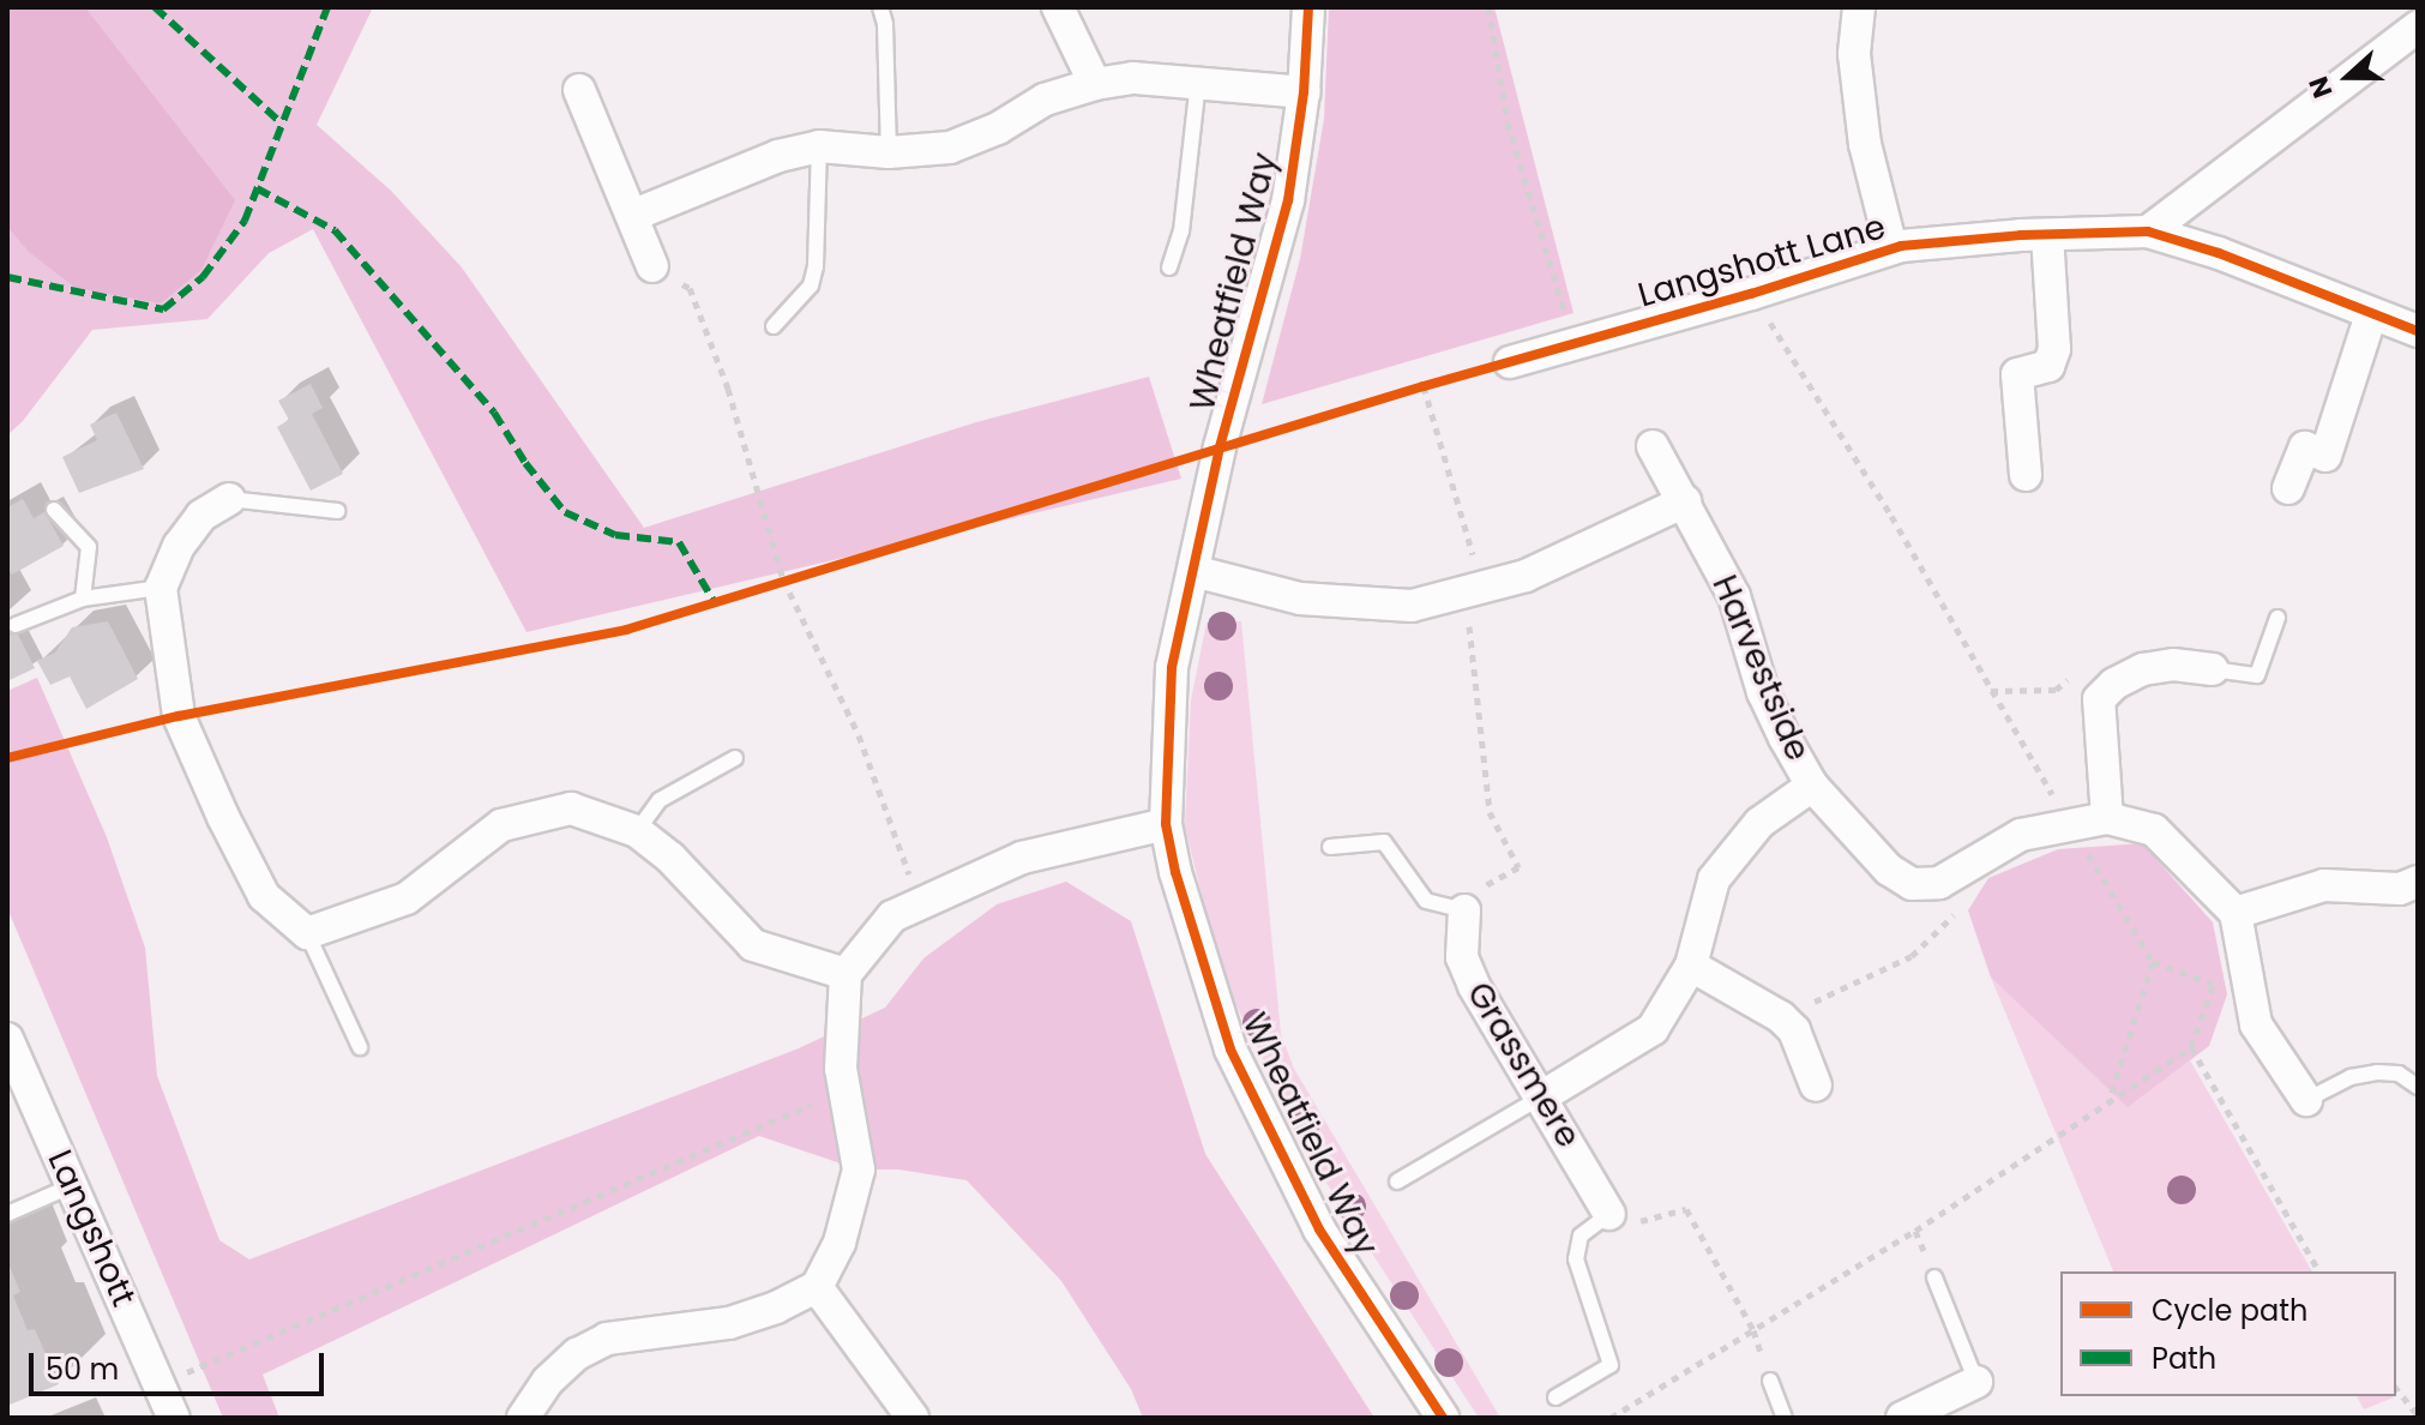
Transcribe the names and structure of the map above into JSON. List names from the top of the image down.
{
  "streets": {
    "street": [
      "Langshott Lane",
      "Wheatfield Way",
      "Harvestside",
      "Grassmere",
      "Langshott"
    ]
  },
  "legend": ["Cycle path", "Path"],
  "scale_bar": "50 m",
  "north": "left"
}
